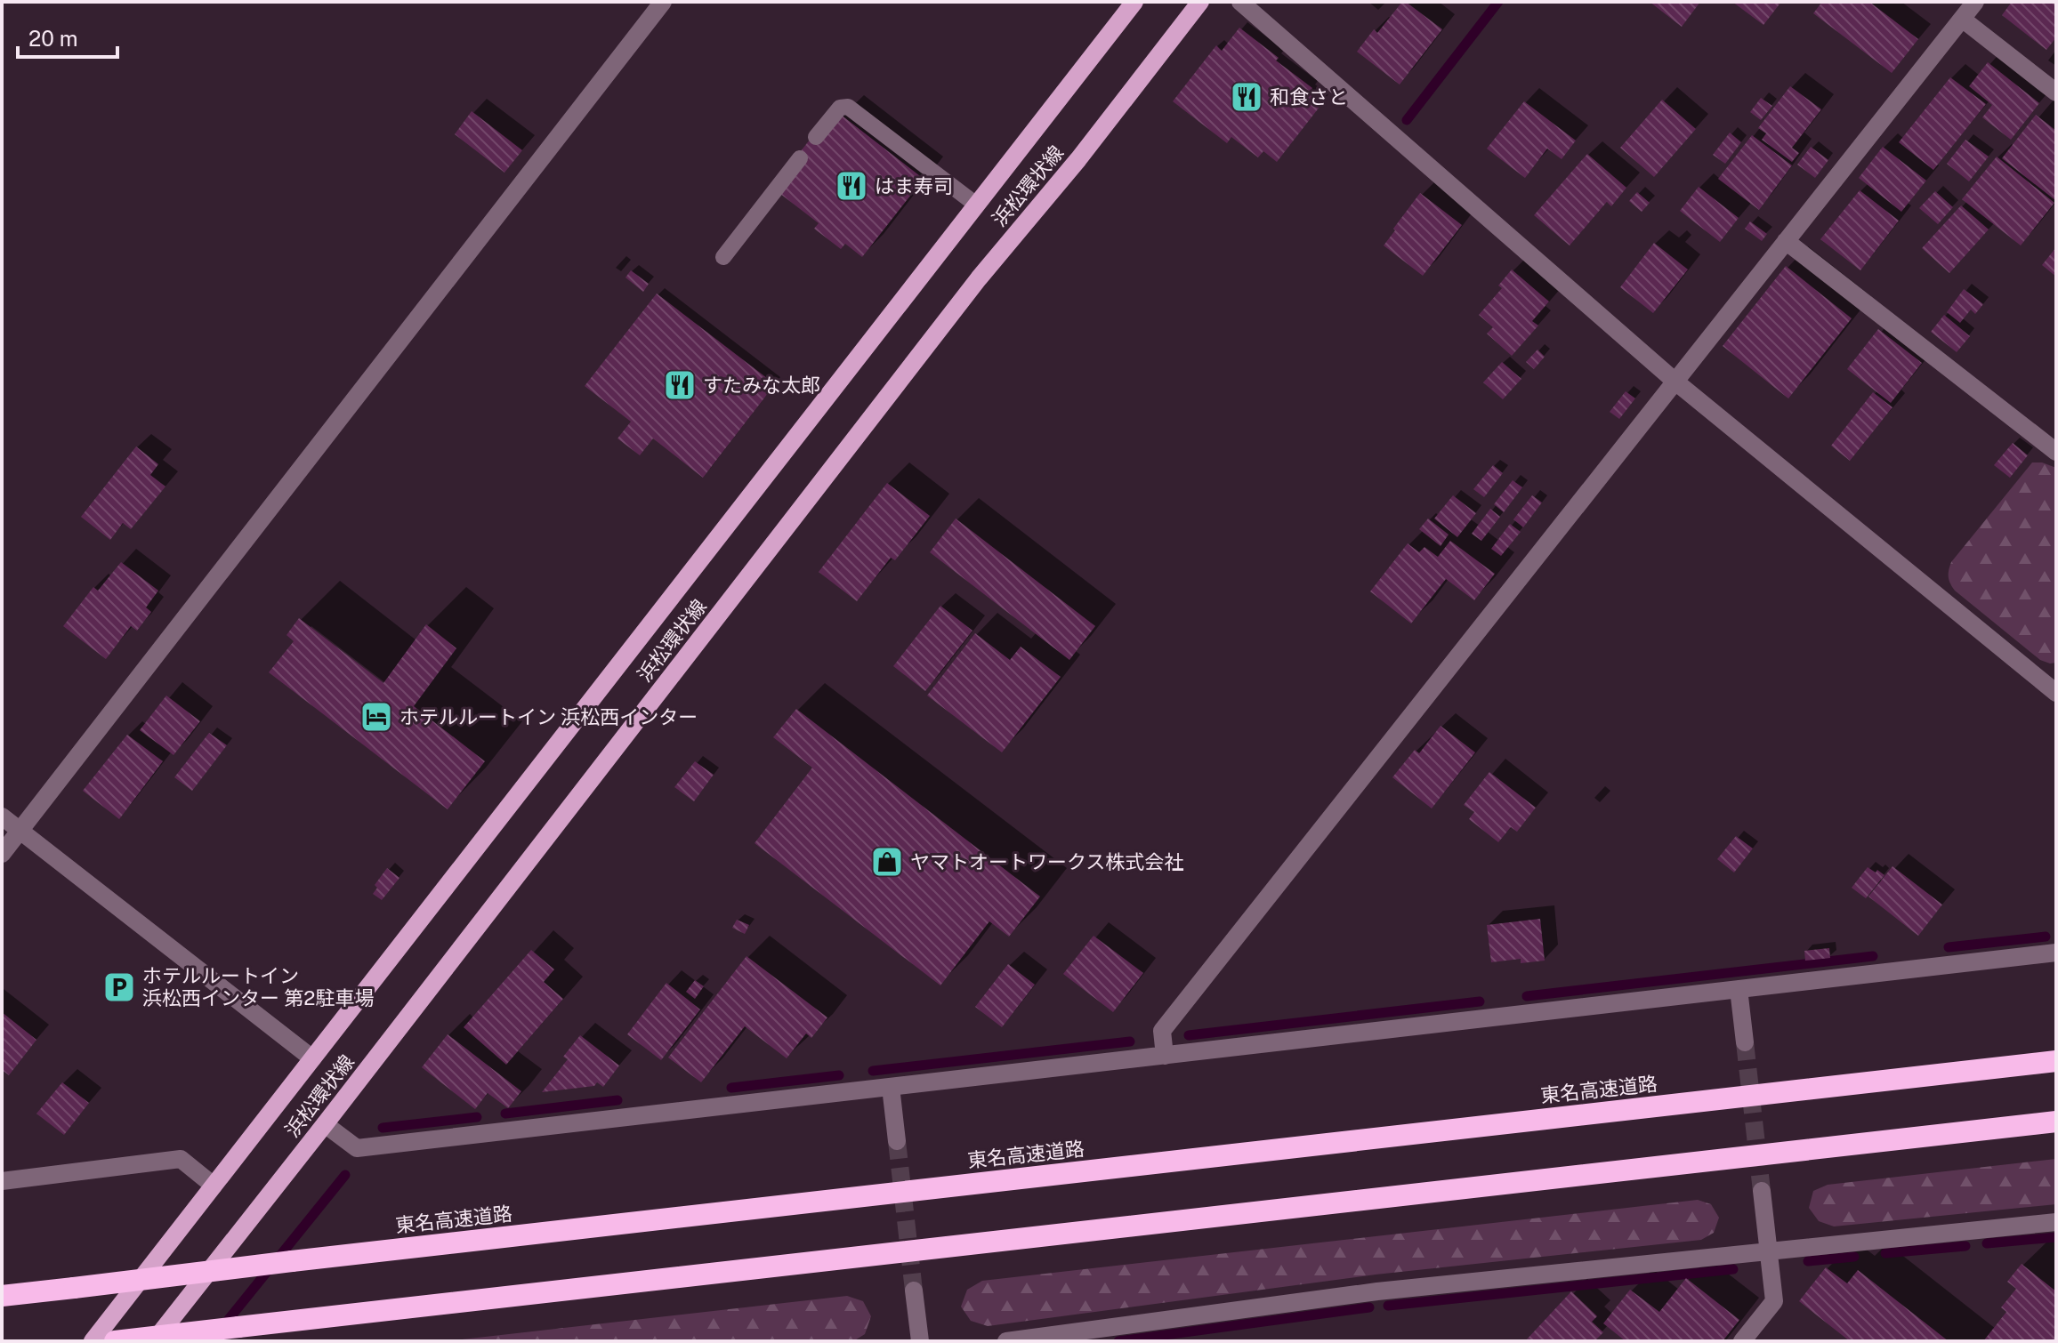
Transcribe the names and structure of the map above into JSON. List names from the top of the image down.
{
  "streets": {
    "highway": ["東名高速道路"],
    "main road": ["浜松環状線"]
  },
  "places": {
    "restaurant": ["和食さと", "はま寿司", "すたみな太郎"],
    "hotel": ["ホテルルートイン 浜松西インター"],
    "shop": ["ヤマトオートワークス株式会社"],
    "parking": ["ホテルルートイン 浜松西インター 第2駐車場"]
  },
  "scale_bar": "20 m"
}
